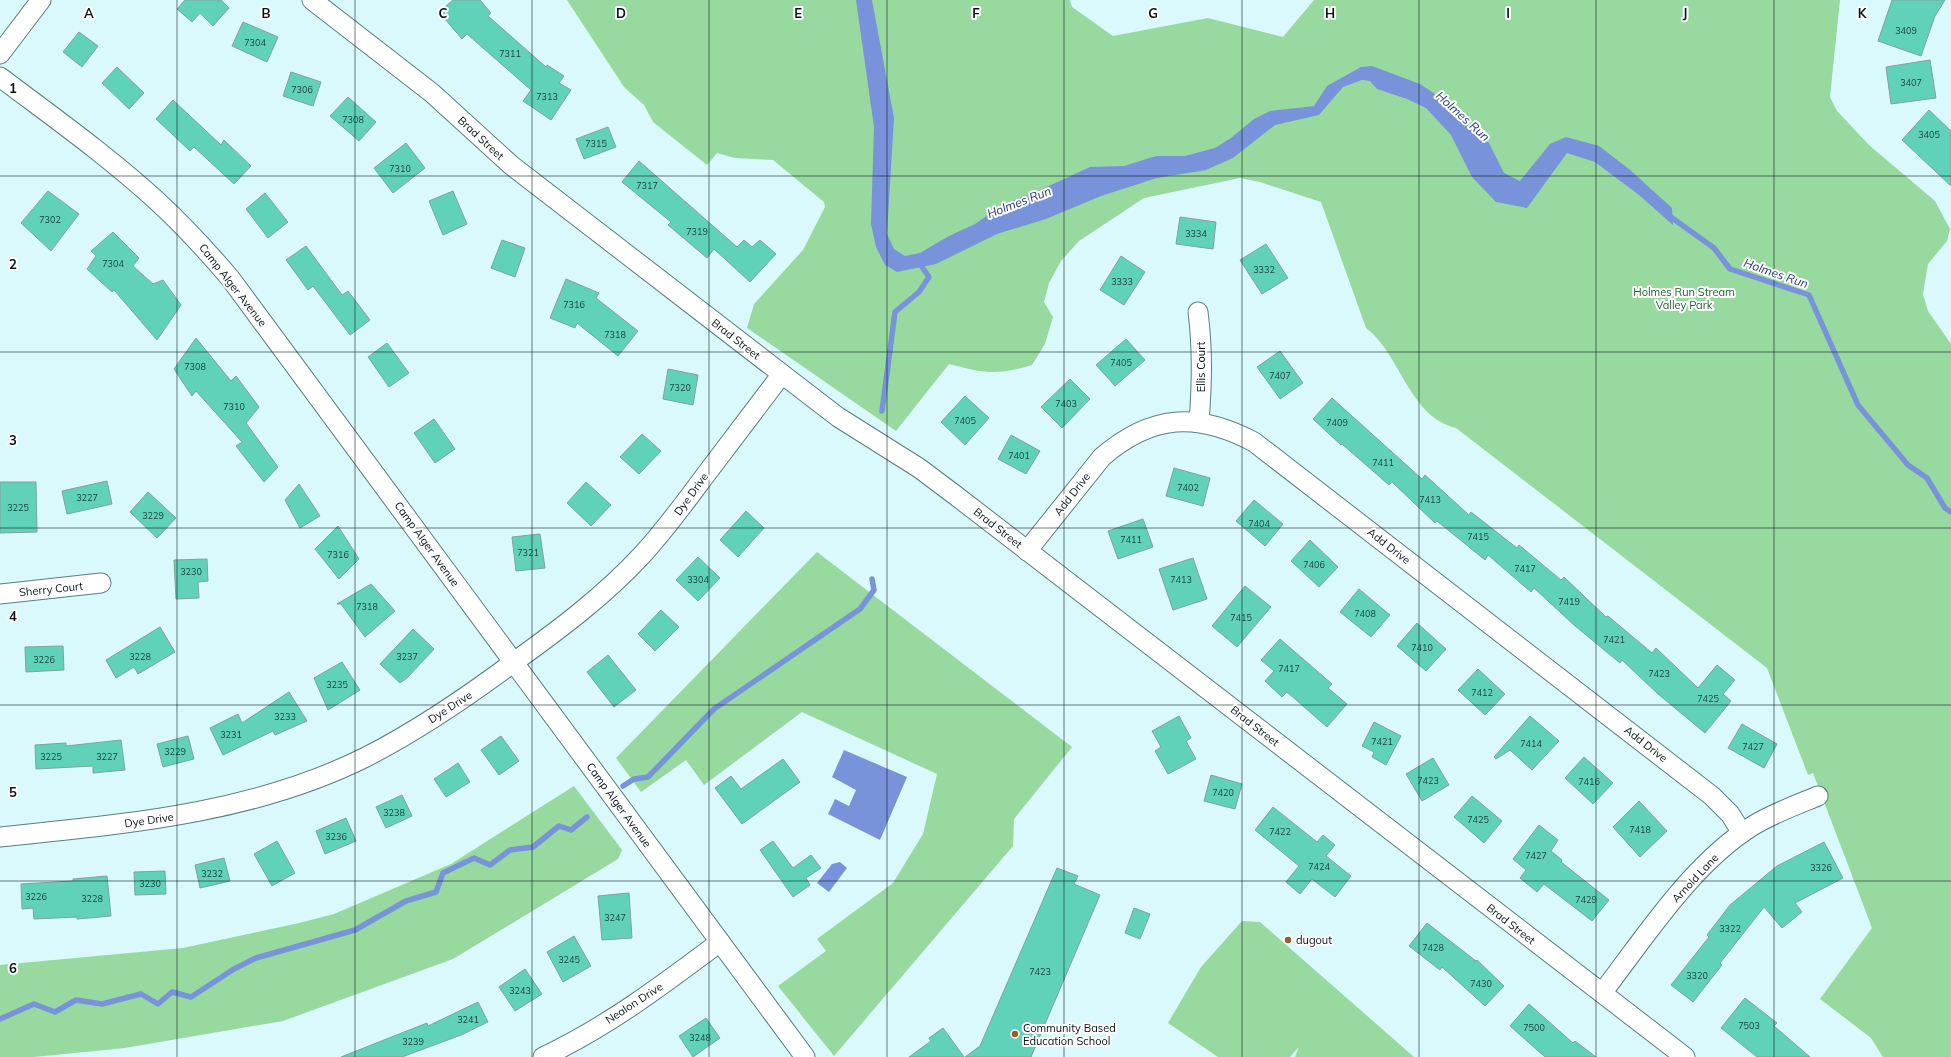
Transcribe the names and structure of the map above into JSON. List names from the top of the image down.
{
  "streets": {
    "street": [
      "Brad Street",
      "Camp Alger Avenue",
      "Ellis Court",
      "Dye Drive",
      "Add Drive",
      "Sherry Court",
      "Arnold Lane",
      "Nealon Drive"
    ]
  },
  "crossings": [
    ["Brad Street", "Dye Drive"],
    ["Brad Street", "Add Drive"],
    ["Brad Street", "Arnold Lane"],
    ["Camp Alger Avenue", "Dye Drive"],
    ["Camp Alger Avenue", "Nealon Drive"],
    ["Ellis Court", "Add Drive"],
    ["Add Drive", "Arnold Lane"]
  ],
  "water": ["Holmes Run"],
  "parks": ["Holmes Run Stream Valley Park"],
  "places": ["dugout", "Community Based Education School"],
  "house_numbers": [
    "3409",
    "7304",
    "7311",
    "3407",
    "7306",
    "7313",
    "7308",
    "3405",
    "7315",
    "7310",
    "7317",
    "7302",
    "7319",
    "3334",
    "7304",
    "3332",
    "3333",
    "7316",
    "7318",
    "7405",
    "7308",
    "7407",
    "7320",
    "7403",
    "7310",
    "7405",
    "7409",
    "7401",
    "7411",
    "7402",
    "3227",
    "7413",
    "3225",
    "3229",
    "7404",
    "7415",
    "7411",
    "7321",
    "7316",
    "7406",
    "7417",
    "3230",
    "3304",
    "7413",
    "7419",
    "7318",
    "7408",
    "7415",
    "7421",
    "7410",
    "3228",
    "3237",
    "3226",
    "7417",
    "7423",
    "3235",
    "7412",
    "7425",
    "3233",
    "3231",
    "7421",
    "7414",
    "7427",
    "3229",
    "3225",
    "3227",
    "7423",
    "7416",
    "7420",
    "3238",
    "7425",
    "7418",
    "7422",
    "3236",
    "7427",
    "7424",
    "3326",
    "3232",
    "3230",
    "3226",
    "3228",
    "7429",
    "3247",
    "3322",
    "7428",
    "3245",
    "7423",
    "3320",
    "7430",
    "3243",
    "3241",
    "7503",
    "7500",
    "3248",
    "3239"
  ],
  "grid": {
    "columns": [
      "A",
      "B",
      "C",
      "D",
      "E",
      "F",
      "G",
      "H",
      "I",
      "J",
      "K"
    ],
    "rows": [
      "1",
      "2",
      "3",
      "4",
      "5",
      "6"
    ]
  }
}
